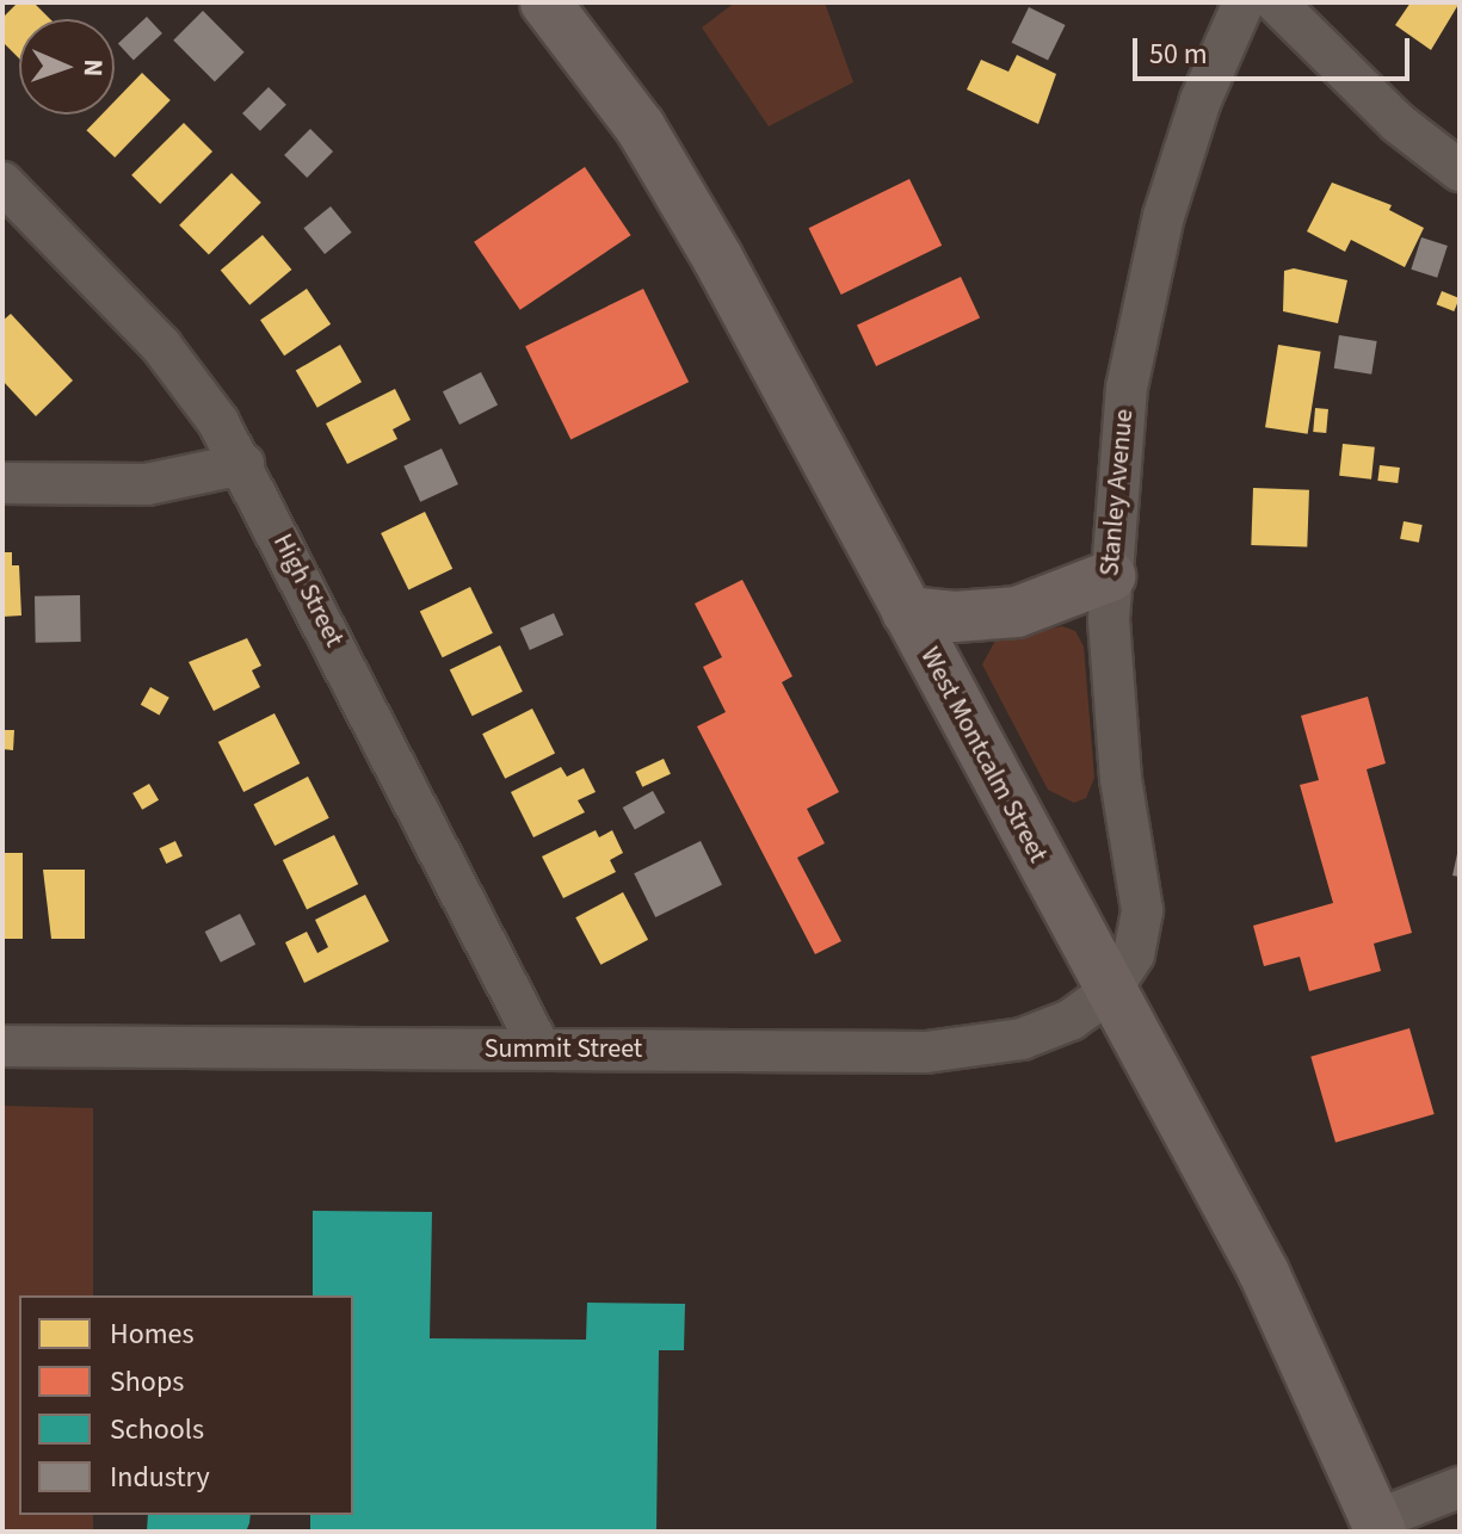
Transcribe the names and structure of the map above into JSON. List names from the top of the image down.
{
  "streets": {
    "main road": ["West Montcalm Street"],
    "street": ["Stanley Avenue", "High Street", "Summit Street"]
  },
  "crossings": [
    ["Stanley Avenue", "West Montcalm Street"],
    ["Stanley Avenue", "Summit Street"],
    ["High Street", "Summit Street"],
    ["West Montcalm Street", "Summit Street"]
  ],
  "legend": [
    "Homes",
    "Shops",
    "Schools",
    "Industry"
  ],
  "scale_bar": "50 m",
  "north": "right"
}
